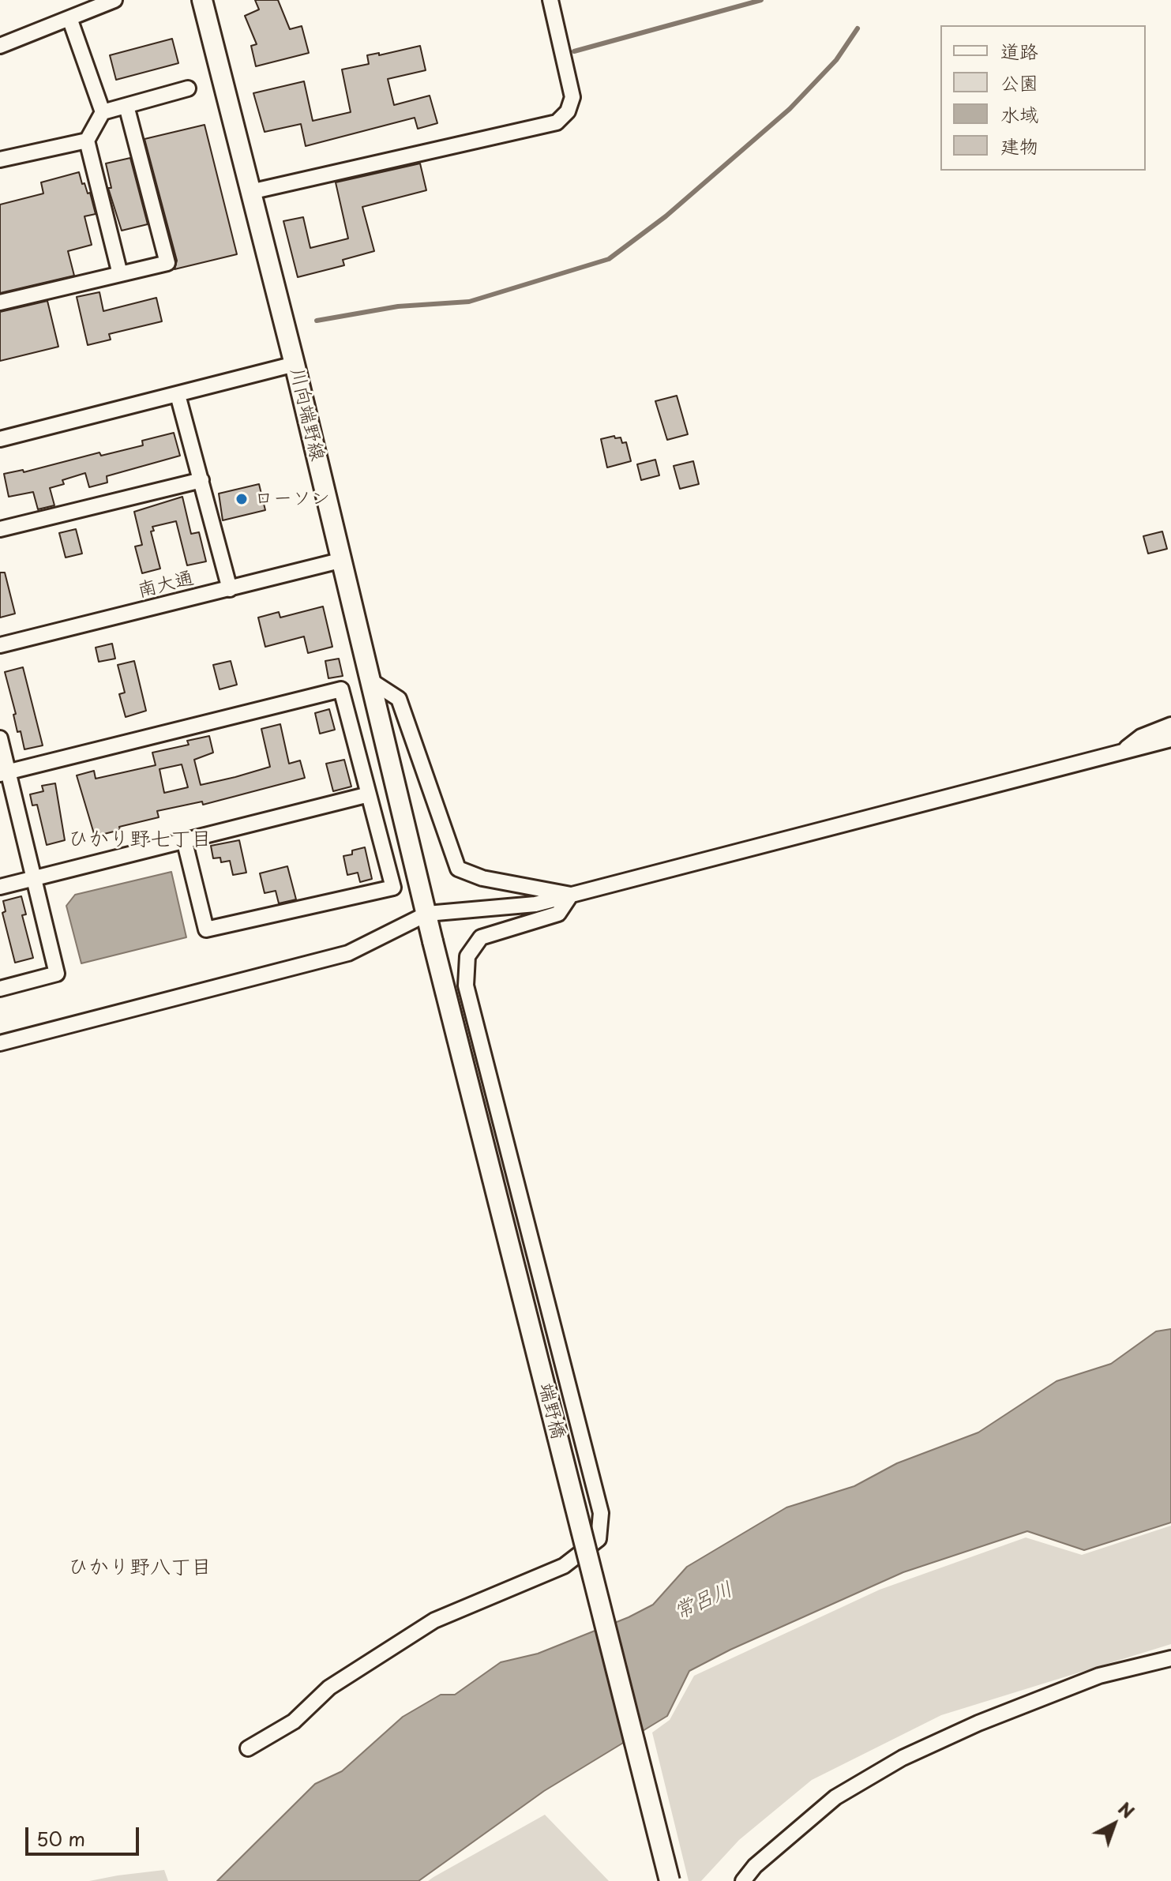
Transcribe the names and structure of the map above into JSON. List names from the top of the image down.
{
  "streets": {
    "main road": ["川向端野線", "端野橋"],
    "street": ["南大通"]
  },
  "crossings": [
    ["川向端野線", "南大通"],
    ["川向端野線", "端野橋"]
  ],
  "districts": ["ひかり野七丁目", "ひかり野八丁目"],
  "water": ["常呂川"],
  "places": ["ローソン"],
  "legend": [
    "道路",
    "公園",
    "水域",
    "建物"
  ],
  "scale_bar": "50 m",
  "north": "top right"
}
